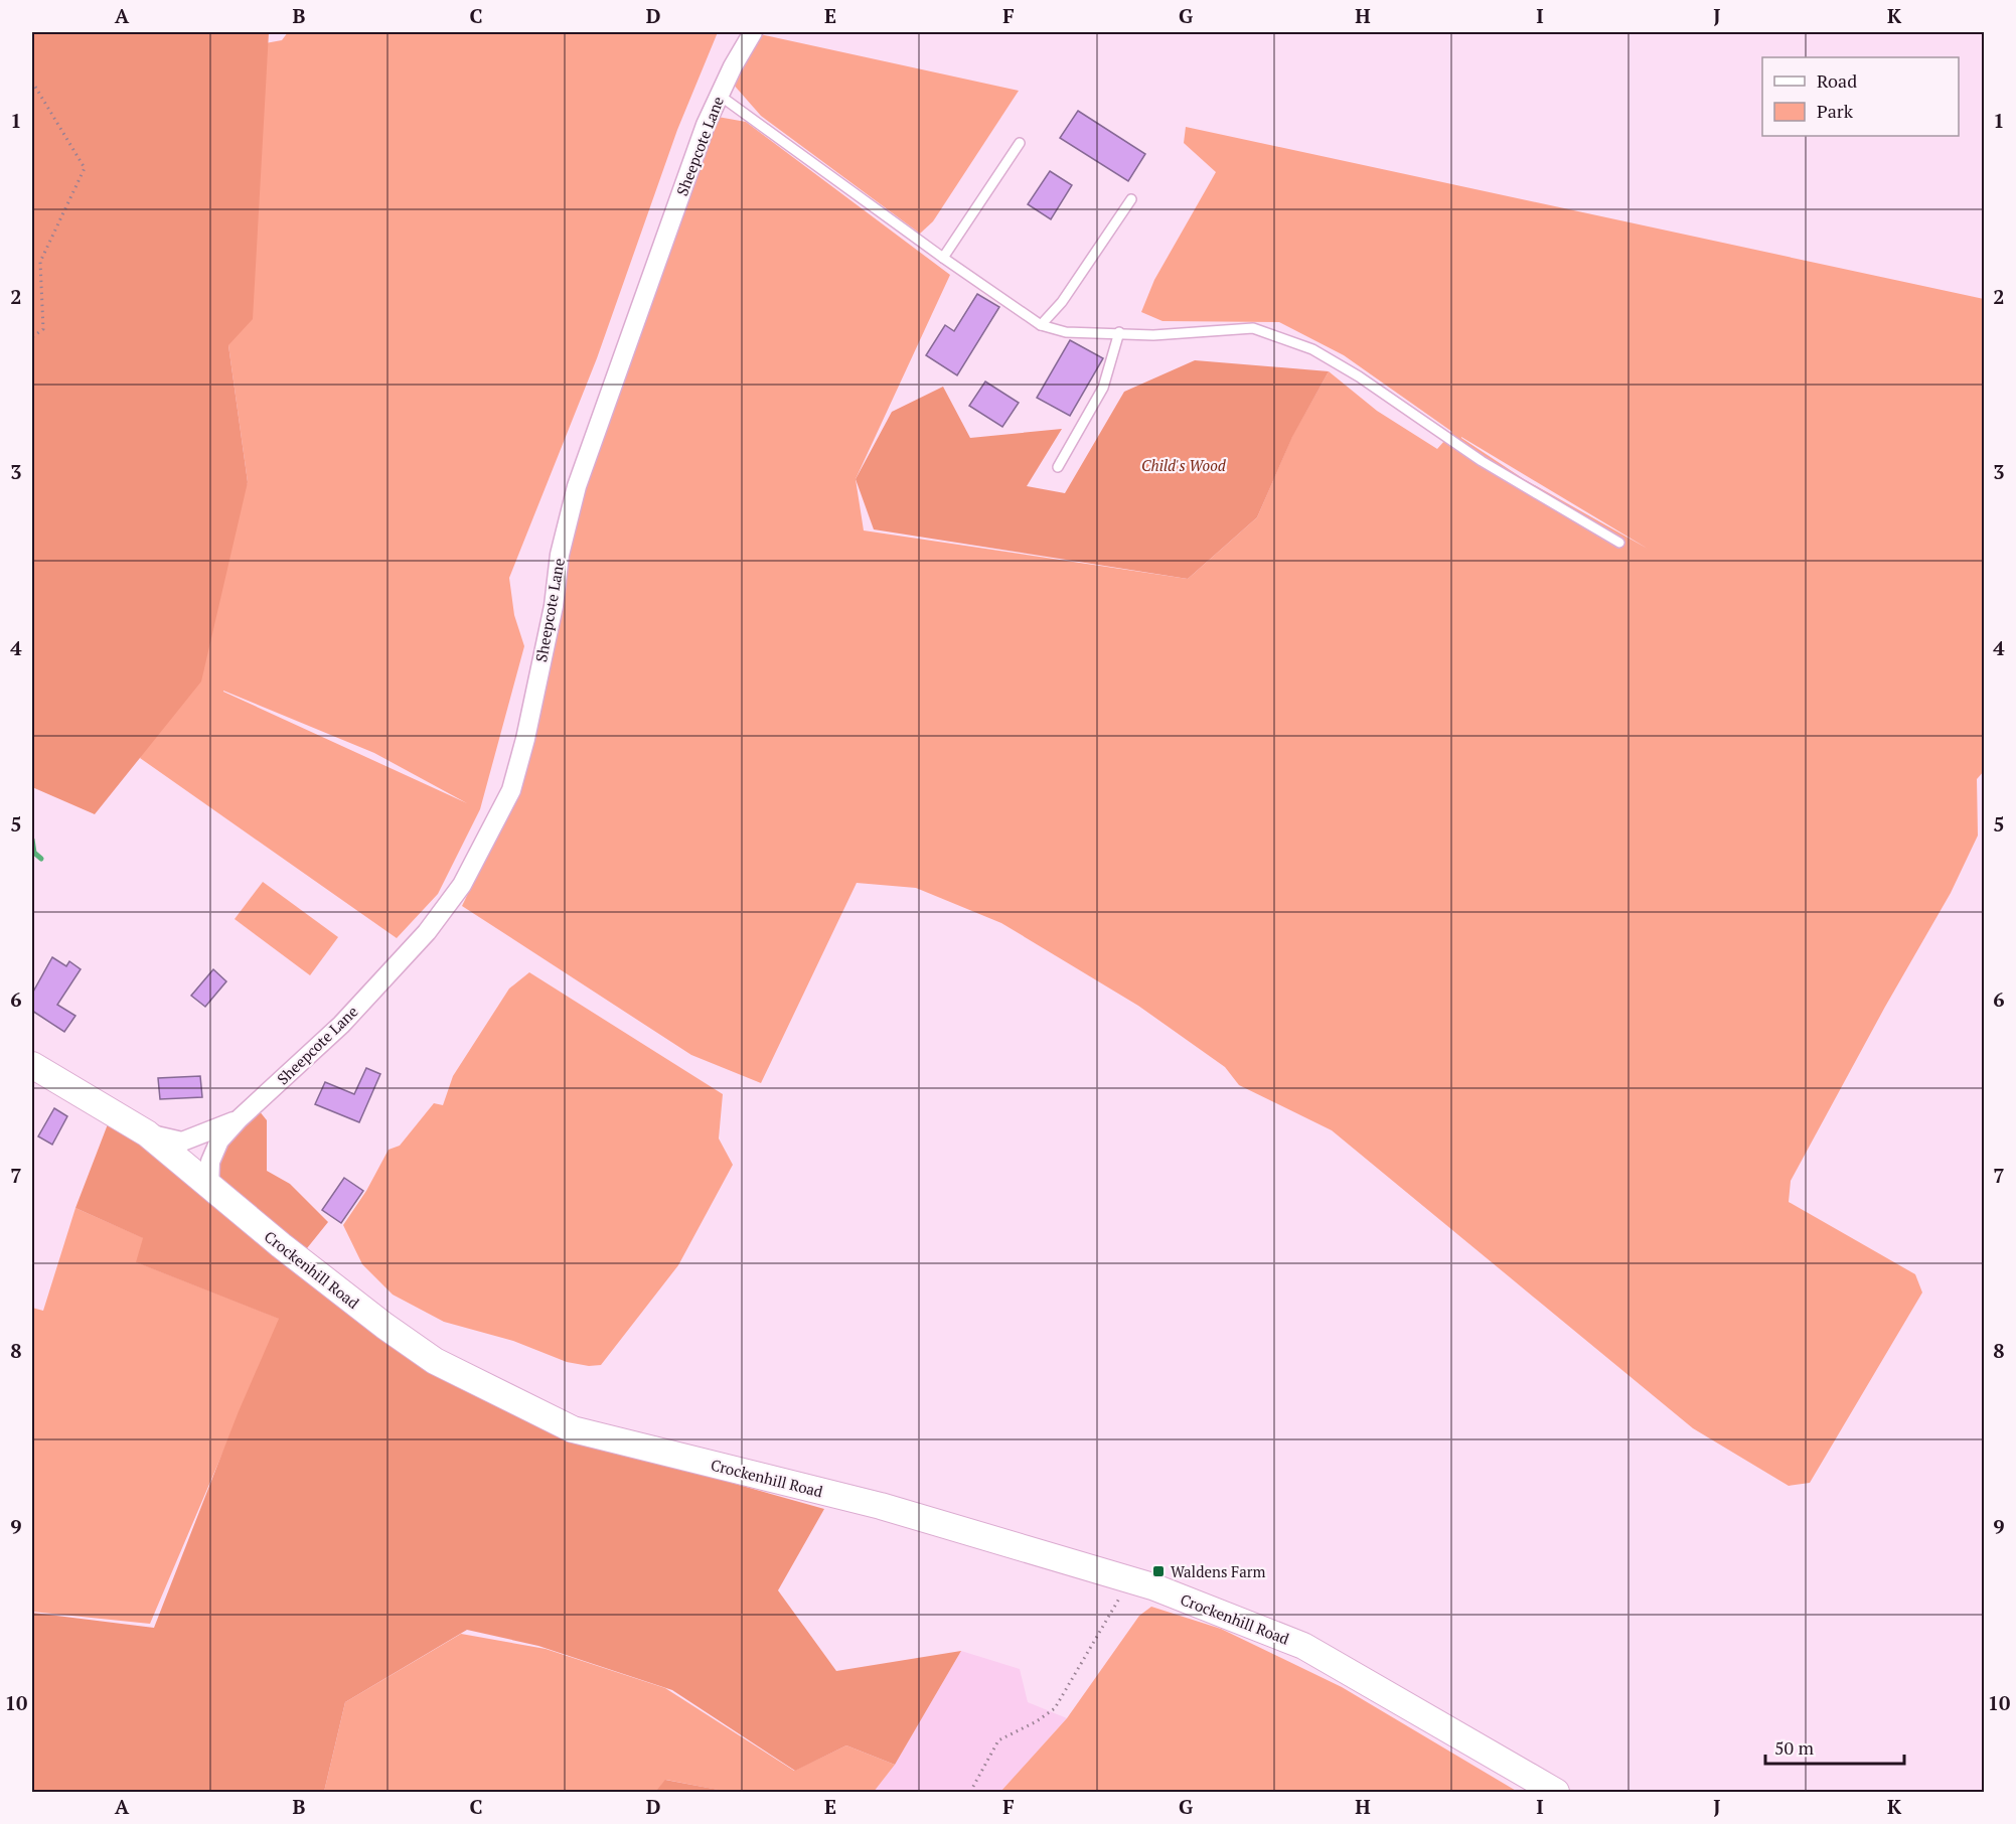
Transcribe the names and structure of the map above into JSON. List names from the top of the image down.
{
  "streets": {
    "main road": ["Crockenhill Road"],
    "street": ["Sheepcote Lane"]
  },
  "crossings": [
    ["Sheepcote Lane", "Crockenhill Road"]
  ],
  "parks": ["Child's Wood"],
  "places": {
    "transit": ["Waldens Farm"]
  },
  "legend": ["Road", "Park"],
  "scale_bar": "50 m",
  "grid": {
    "columns": [
      "A",
      "B",
      "C",
      "D",
      "E",
      "F",
      "G",
      "H",
      "I",
      "J",
      "K"
    ],
    "rows": [
      "1",
      "2",
      "3",
      "4",
      "5",
      "6",
      "7",
      "8",
      "9",
      "10"
    ]
  }
}
